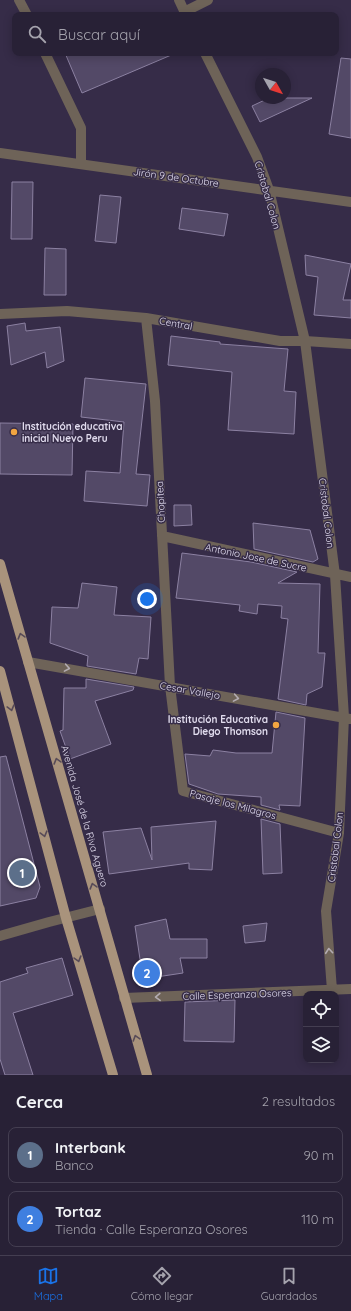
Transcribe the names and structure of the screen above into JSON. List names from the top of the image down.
{
  "streets": {
    "main road": ["Avenida José de la Riva Aguero"],
    "street": [
      "Jirón 9 de Octubre",
      "Cristobal Colon",
      "Central",
      "Chopitea",
      "Antonio Jose de Sucre",
      "Cesar Vallejo",
      "Pasaje los Milagros",
      "Calle Esperanza Osores"
    ]
  },
  "crossings": [
    ["Jirón 9 de Octubre", "Cristobal Colon"],
    ["Cristobal Colon", "Central"],
    ["Cristobal Colon", "Antonio Jose de Sucre"],
    ["Cristobal Colon", "Cesar Vallejo"],
    ["Cristobal Colon", "Pasaje los Milagros"],
    ["Cristobal Colon", "Calle Esperanza Osores"],
    ["Central", "Chopitea"],
    ["Chopitea", "Antonio Jose de Sucre"],
    ["Chopitea", "Cesar Vallejo"],
    ["Chopitea", "Pasaje los Milagros"],
    ["Cesar Vallejo", "Pasaje los Milagros"],
    ["Cesar Vallejo", "Avenida José de la Riva Aguero"],
    ["Avenida José de la Riva Aguero", "Calle Esperanza Osores"]
  ],
  "one_way": ["Cesar Vallejo", "Calle Esperanza Osores"],
  "places": ["Institución educativa inicial Nuevo Peru", "Institución Educativa Diego Thomson"],
  "north": "bottom right",
  "page": {
    "search": "Buscar aquí",
    "pins": ["1", "2"],
    "heading": ["Cerca", "2 resultados"],
    "list": [
      {
        "mark": "1",
        "name": "Interbank",
        "note": "Banco",
        "value": "90 m"
      },
      {
        "mark": "2",
        "name": "Tortaz",
        "note": "Tienda · Calle Esperanza Osores",
        "value": "110 m"
      }
    ],
    "nav": ["Mapa", "Cómo llegar", "Guardados"]
  }
}
